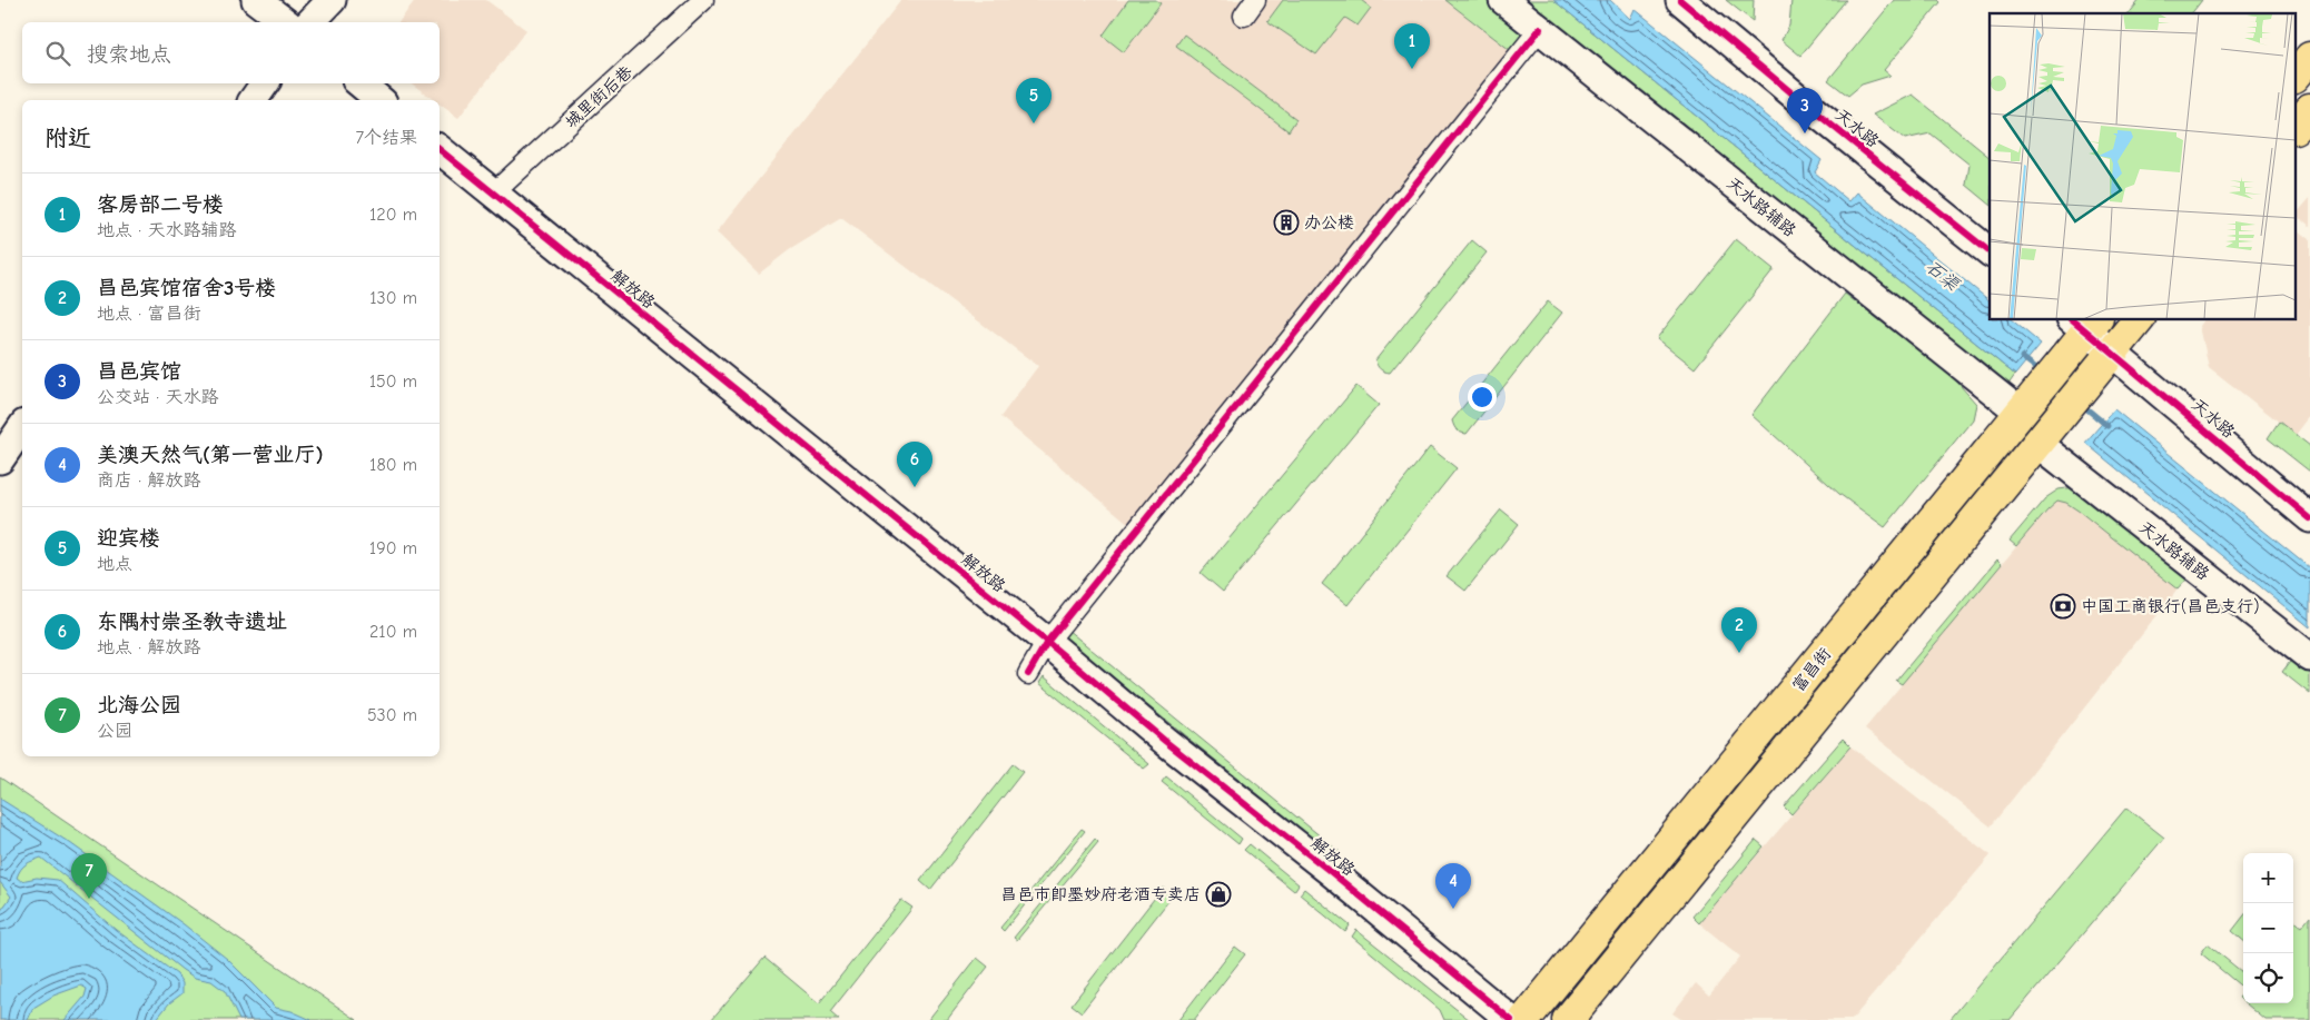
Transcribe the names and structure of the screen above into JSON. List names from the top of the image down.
{
  "streets": {
    "main road": ["富昌街"],
    "street": [
      "城里街后巷",
      "天水路",
      "天水路辅路",
      "解放路"
    ]
  },
  "crossings": [
    ["城里街后巷", "解放路"],
    ["天水路", "富昌街"],
    ["天水路辅路", "富昌街"]
  ],
  "water": ["石渠"],
  "places": {
    "building": ["办公楼"],
    "bank": ["中国工商银行(昌邑支行)"],
    "shop": ["昌邑市即墨妙府老酒专卖店"]
  },
  "page": {
    "search": "搜索地点",
    "pins": [
      "1",
      "5",
      "3",
      "6",
      "2",
      "7",
      "4"
    ],
    "heading": ["附近", "7个结果"],
    "list": [
      {
        "mark": "1",
        "name": "客房部二号楼",
        "note": "地点 · 天水路辅路",
        "value": "120 m"
      },
      {
        "mark": "2",
        "name": "昌邑宾馆宿舍3号楼",
        "note": "地点 · 富昌街",
        "value": "130 m"
      },
      {
        "mark": "3",
        "name": "昌邑宾馆",
        "note": "公交站 · 天水路",
        "value": "150 m"
      },
      {
        "mark": "4",
        "name": "美澳天然气(第一营业厅)",
        "note": "商店 · 解放路",
        "value": "180 m"
      },
      {
        "mark": "5",
        "name": "迎宾楼",
        "note": "地点",
        "value": "190 m"
      },
      {
        "mark": "6",
        "name": "东隅村崇圣教寺遗址",
        "note": "地点 · 解放路",
        "value": "210 m"
      },
      {
        "mark": "7",
        "name": "北海公园",
        "note": "公园",
        "value": "530 m"
      }
    ],
    "map_buttons": ["+", "−"]
  }
}
